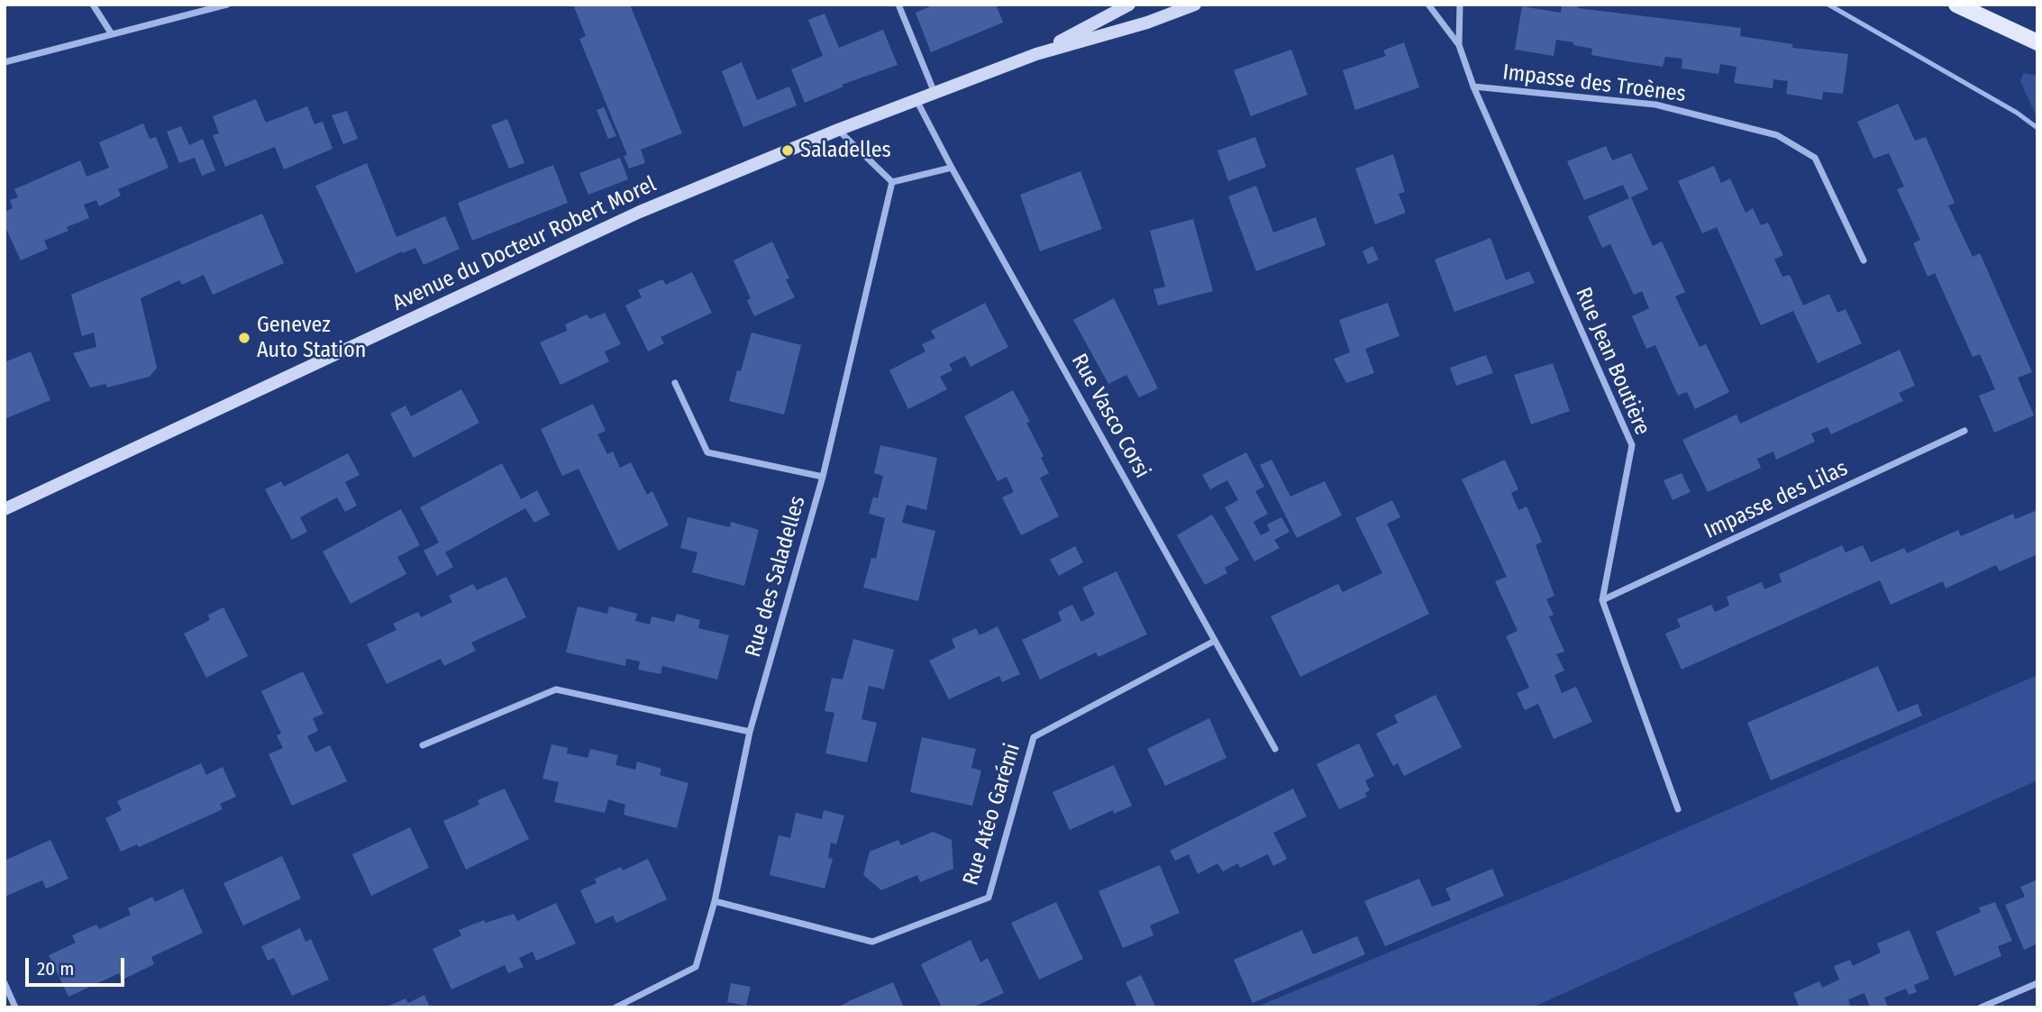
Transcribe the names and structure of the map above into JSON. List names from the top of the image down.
{
  "streets": {
    "street": [
      "Impasse des Troènes",
      "Avenue du Docteur Robert Morel",
      "Rue Jean Boutière",
      "Rue Vasco Corsi",
      "Impasse des Lilas",
      "Rue des Saladelles",
      "Rue Atéo Garémi"
    ]
  },
  "crossings": [
    ["Impasse des Troènes", "Rue Jean Boutière"],
    ["Avenue du Docteur Robert Morel", "Rue Vasco Corsi"],
    ["Rue Jean Boutière", "Impasse des Lilas"],
    ["Rue Vasco Corsi", "Rue Atéo Garémi"],
    ["Rue des Saladelles", "Rue Atéo Garémi"]
  ],
  "places": ["Saladelles", "Genevez Auto Station"],
  "scale_bar": "20 m"
}
